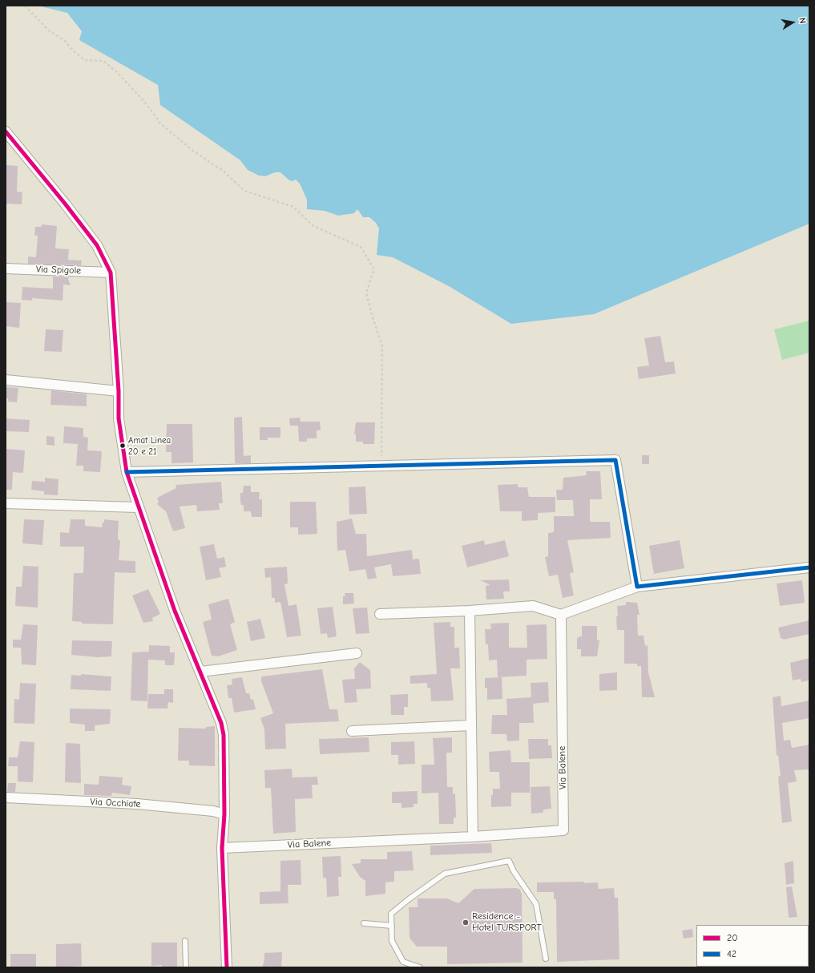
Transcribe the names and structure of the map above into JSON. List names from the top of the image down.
{
  "streets": {
    "street": ["Via Spigole", "Via Balene", "Via Occhiate"]
  },
  "places": ["Amat Linea 20 e 21", "Residence - Hotel TURSPORT"],
  "lines": ["transit line 20", "transit line 42"],
  "legend": ["20", "42"],
  "north": "right"
}
